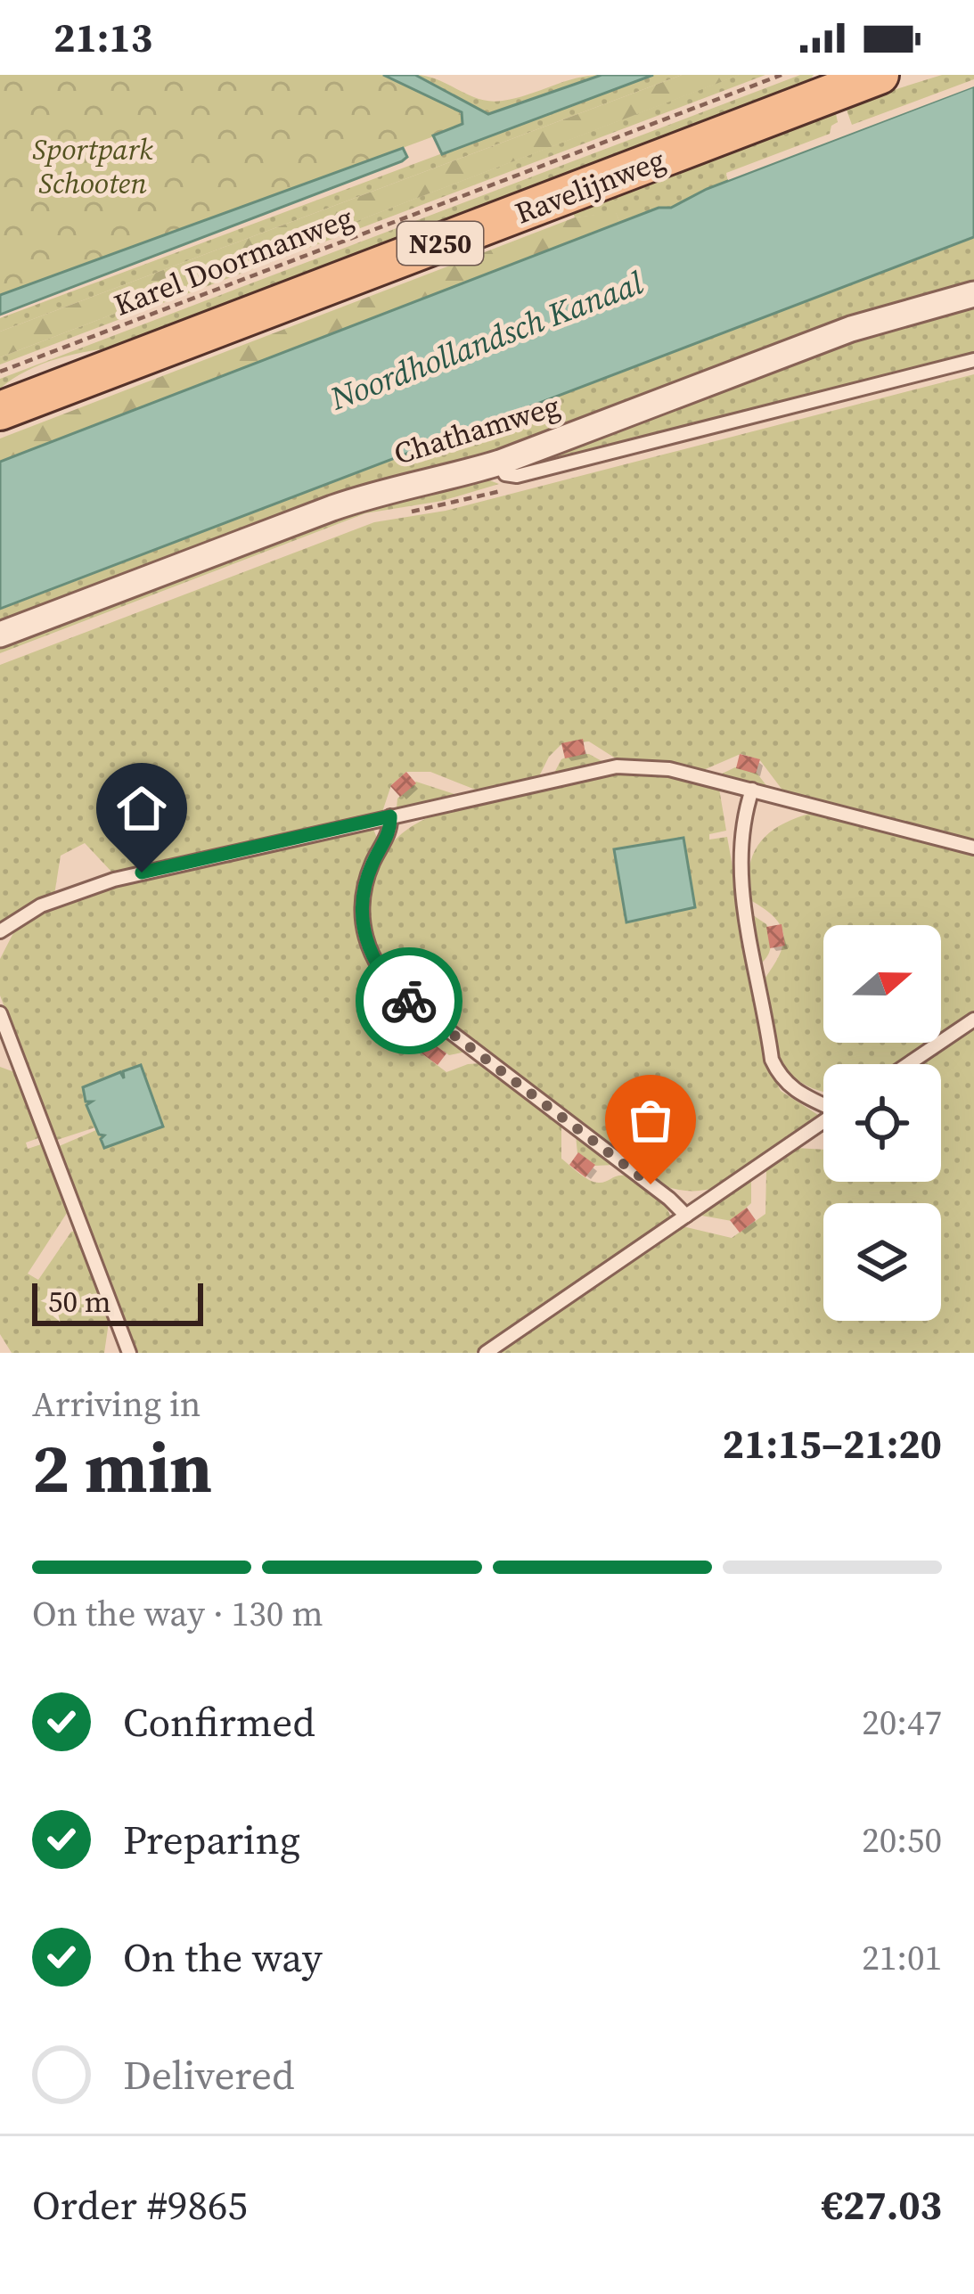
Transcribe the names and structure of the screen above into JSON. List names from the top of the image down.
{
  "streets": {
    "main road": ["Ravelijnweg", "N250"],
    "street": ["Chathamweg"],
    "path": ["Karel Doormanweg"]
  },
  "water": ["Noordhollandsch Kanaal"],
  "parks": ["Sportpark Schooten"],
  "scale_bar": "50 m",
  "north": "right",
  "page": {
    "status": "21:13",
    "scale": "50 m",
    "heading": ["2 min", "Arriving in", "21:15–21:20"],
    "panel": ["Order #9865", "€27.03"],
    "bar": "On the way · 130 m",
    "list": [
      ["Confirmed", "20:47"],
      ["Preparing", "20:50"],
      ["On the way", "21:01"],
      "Delivered"
    ]
  }
}
